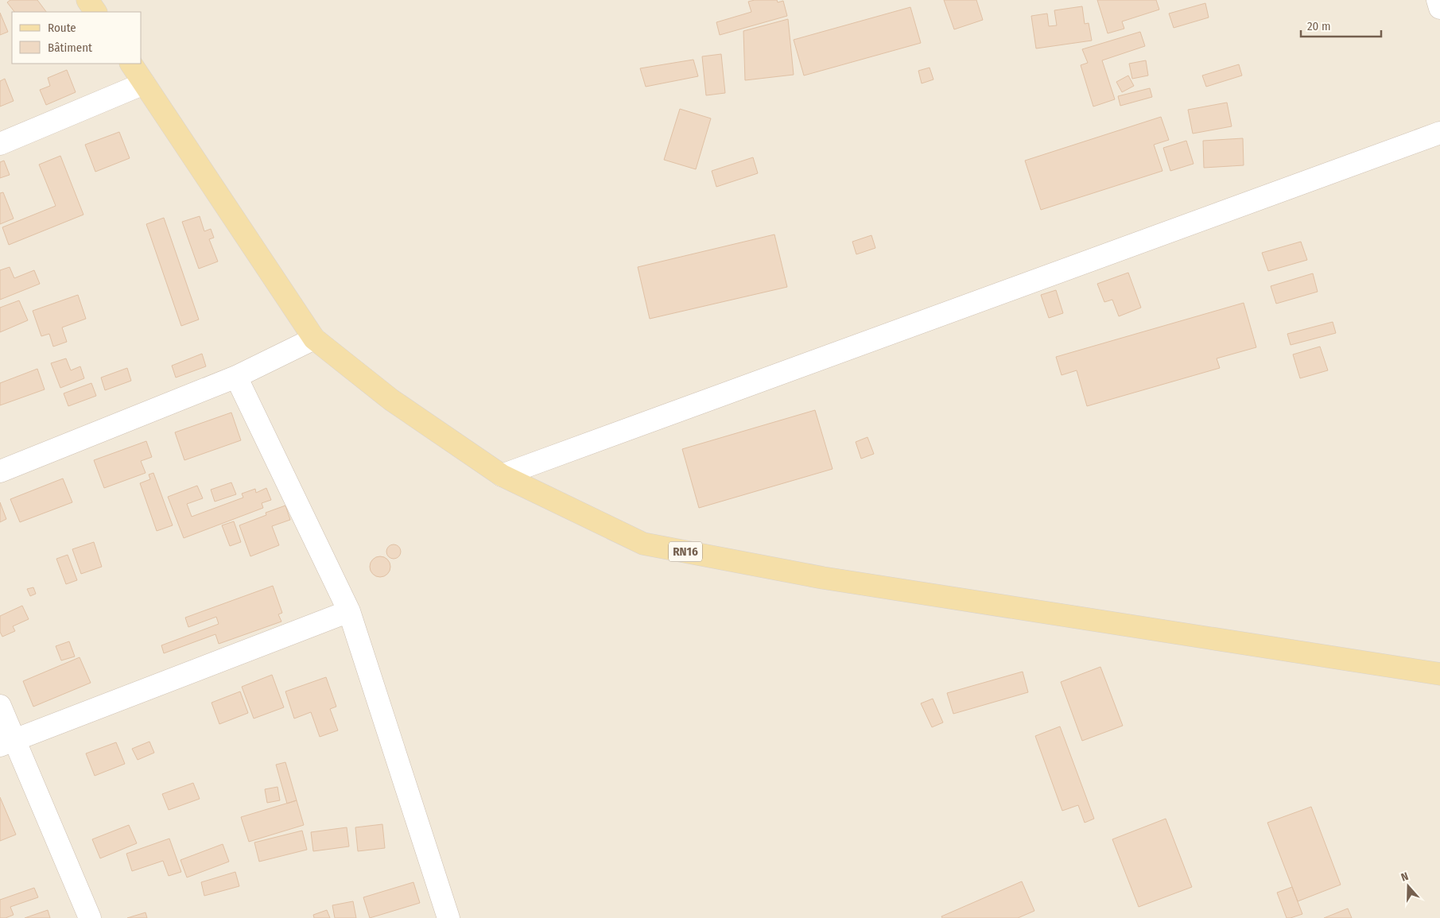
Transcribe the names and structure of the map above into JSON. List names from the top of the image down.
{
  "streets": {
    "main road": ["RN16"]
  },
  "legend": ["Route", "Bâtiment"],
  "scale_bar": "20 m",
  "north": "top"
}
